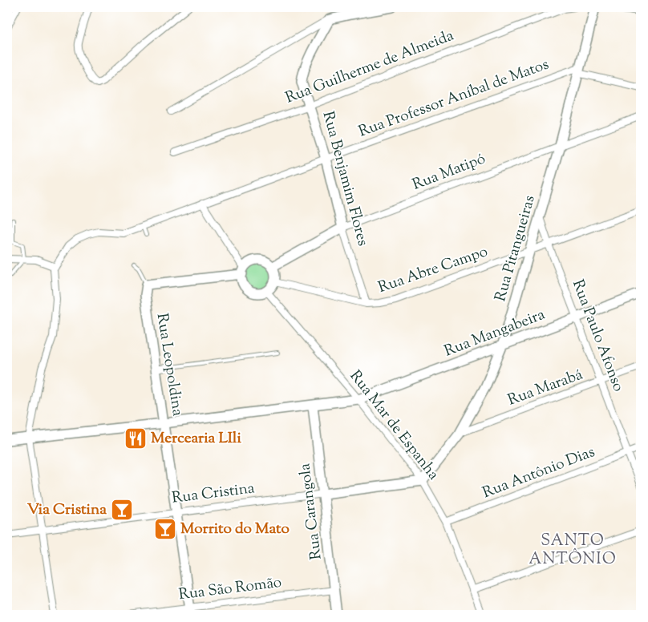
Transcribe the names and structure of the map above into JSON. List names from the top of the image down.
{
  "streets": {
    "street": [
      "Rua Guilherme de Almeida",
      "Rua Professor Aníbal de Matos",
      "Rua Matipó",
      "Rua Benjamim Flores",
      "Rua Pitangueiras",
      "Rua Abre Campo",
      "Rua Mangabeira",
      "Rua Paulo Afonso",
      "Rua Leopoldina",
      "Rua Marabá",
      "Rua Mar de Espanha",
      "Rua Antônio Dias",
      "Rua Cristina",
      "Rua Carangola",
      "Rua São Romão"
    ]
  },
  "crossings": [
    ["Rua Guilherme de Almeida", "Rua Benjamim Flores"],
    ["Rua Professor Aníbal de Matos", "Rua Benjamim Flores"],
    ["Rua Professor Aníbal de Matos", "Rua Pitangueiras"],
    ["Rua Matipó", "Rua Benjamim Flores"],
    ["Rua Matipó", "Rua Pitangueiras"],
    ["Rua Matipó", "Rua Abre Campo"],
    ["Rua Matipó", "Rua Mar de Espanha"],
    ["Rua Benjamim Flores", "Rua Abre Campo"],
    ["Rua Pitangueiras", "Rua Abre Campo"],
    ["Rua Pitangueiras", "Rua Mangabeira"],
    ["Rua Pitangueiras", "Rua Paulo Afonso"],
    ["Rua Pitangueiras", "Rua Marabá"],
    ["Rua Pitangueiras", "Rua Mar de Espanha"],
    ["Rua Pitangueiras", "Rua Cristina"],
    ["Rua Abre Campo", "Rua Paulo Afonso"],
    ["Rua Abre Campo", "Rua Mar de Espanha"],
    ["Rua Mangabeira", "Rua Paulo Afonso"],
    ["Rua Mangabeira", "Rua Leopoldina"],
    ["Rua Mangabeira", "Rua Mar de Espanha"],
    ["Rua Mangabeira", "Rua Carangola"],
    ["Rua Paulo Afonso", "Rua Marabá"],
    ["Rua Paulo Afonso", "Rua Antônio Dias"],
    ["Rua Leopoldina", "Rua Cristina"],
    ["Rua Leopoldina", "Rua São Romão"],
    ["Rua Mar de Espanha", "Rua Antônio Dias"],
    ["Rua Mar de Espanha", "Rua Cristina"],
    ["Rua Cristina", "Rua Carangola"],
    ["Rua Carangola", "Rua São Romão"]
  ],
  "districts": ["SANTO ANTÔNIO"],
  "places": {
    "restaurant": ["Mercearia LIli"],
    "bar": ["Via Cristina", "Morrito do Mato"]
  }
}
